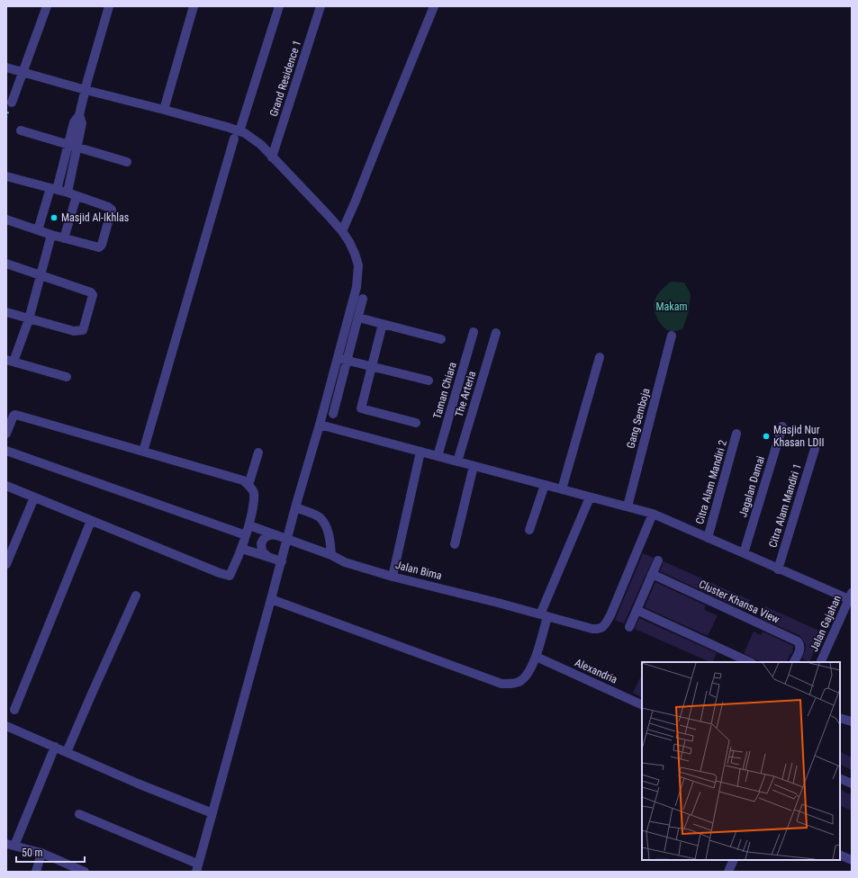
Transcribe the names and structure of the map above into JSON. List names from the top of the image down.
{
  "streets": {
    "street": [
      "Grand Residence 1",
      "Taman Chiara",
      "The Arteria",
      "Gang Semboja",
      "Citra Alam Mandiri 2",
      "Jagalan Damai",
      "Citra Alam Mandiri 1",
      "Jalan Bima",
      "Cluster Khansa View",
      "Jalan Gajahan",
      "Alexandria"
    ]
  },
  "parks": ["Makam"],
  "places": ["Masjid Al-Ikhlas", "Masjid Nur Khasan LDII"],
  "scale_bar": "50 m"
}
